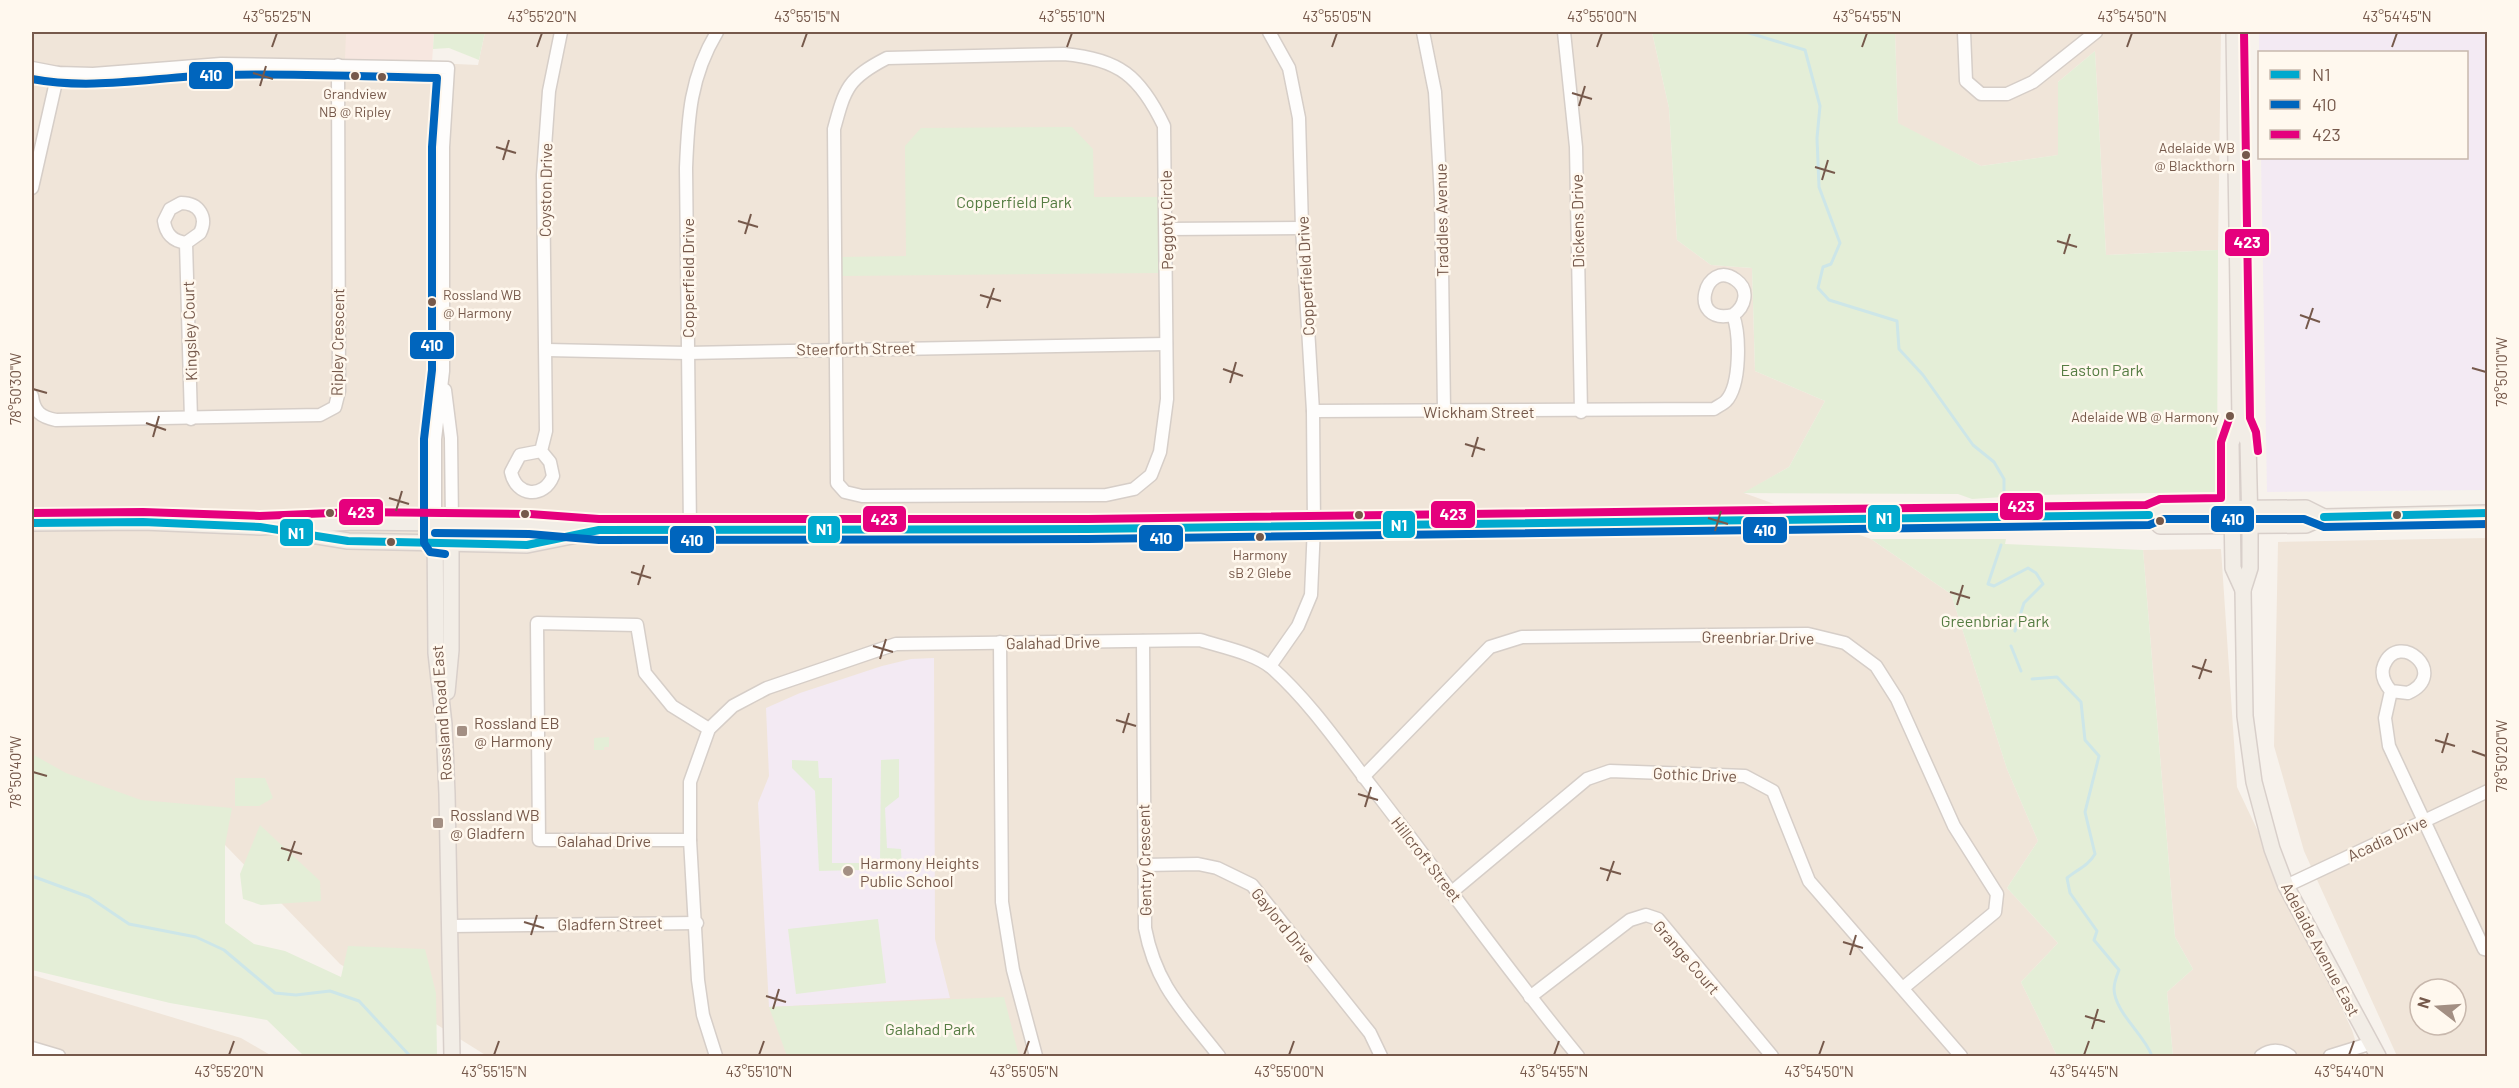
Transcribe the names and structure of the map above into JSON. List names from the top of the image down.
{
  "streets": {
    "main road": ["Rossland Road East", "Adelaide Avenue East"],
    "street": [
      "Coyston Drive",
      "Peggoty Circle",
      "Traddles Avenue",
      "Dickens Drive",
      "Copperfield Drive",
      "Kingsley Court",
      "Ripley Crescent",
      "Steerforth Street",
      "Wickham Street",
      "Greenbriar Drive",
      "Galahad Drive",
      "Gothic Drive",
      "Acadia Drive",
      "Hillcroft Street",
      "Gentry Crescent",
      "Gladfern Street",
      "Gaylord Drive",
      "Grange Court"
    ]
  },
  "crossings": [
    ["Coyston Drive", "Steerforth Street"],
    ["Peggoty Circle", "Steerforth Street"],
    ["Traddles Avenue", "Wickham Street"],
    ["Dickens Drive", "Wickham Street"],
    ["Copperfield Drive", "Steerforth Street"],
    ["Copperfield Drive", "Wickham Street"],
    ["Copperfield Drive", "Galahad Drive"],
    ["Copperfield Drive", "Hillcroft Street"],
    ["Kingsley Court", "Ripley Crescent"],
    ["Ripley Crescent", "Rossland Road East"],
    ["Greenbriar Drive", "Gothic Drive"],
    ["Greenbriar Drive", "Hillcroft Street"],
    ["Galahad Drive", "Hillcroft Street"],
    ["Galahad Drive", "Gentry Crescent"],
    ["Galahad Drive", "Gladfern Street"],
    ["Rossland Road East", "Gladfern Street"],
    ["Gothic Drive", "Hillcroft Street"],
    ["Acadia Drive", "Adelaide Avenue East"],
    ["Hillcroft Street", "Grange Court"],
    ["Gentry Crescent", "Gaylord Drive"]
  ],
  "parks": [
    "Copperfield Park",
    "Easton Park",
    "Greenbriar Park",
    "Galahad Park"
  ],
  "places": {
    "other": [
      "Grandview NB @ Ripley",
      "Adelaide WB @ Blackthorn",
      "Rossland WB @ Harmony",
      "Adelaide WB @ Harmony",
      "Harmony sB 2 Glebe",
      "Harmony Heights Public School"
    ],
    "transit": ["Rossland EB @ Harmony", "Rossland WB @ Gladfern"]
  },
  "lines": ["transit line 423", "transit line 410", "transit line N1"],
  "legend": ["N1", "410", "423"],
  "north": "left",
  "coordinates": [
    "43°55'25\"N",
    "43°55'20\"N",
    "43°55'15\"N",
    "43°55'10\"N",
    "43°55'05\"N",
    "43°55'00\"N",
    "43°54'55\"N",
    "43°54'50\"N",
    "43°54'45\"N",
    "78°50'10\"W",
    "78°50'30\"W",
    "78°50'20\"W",
    "78°50'40\"W",
    "43°54'40\"N"
  ]
}
